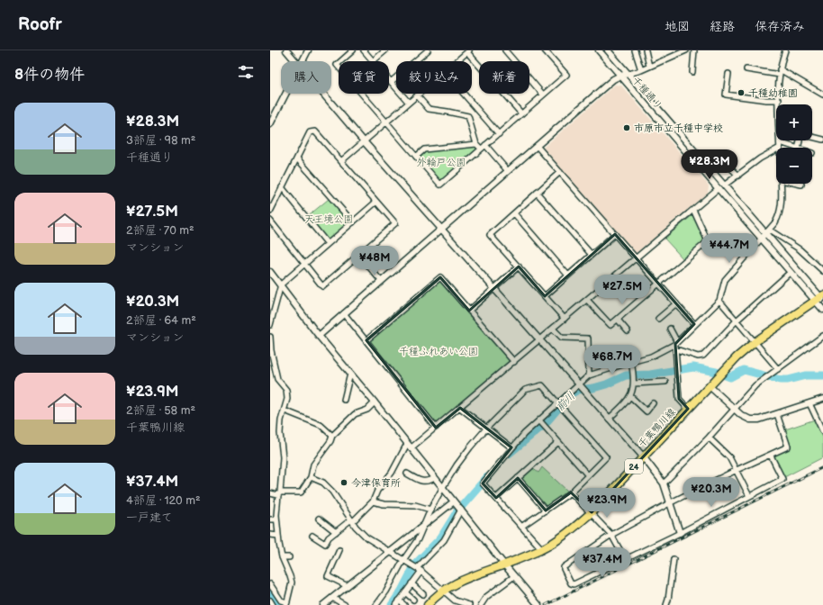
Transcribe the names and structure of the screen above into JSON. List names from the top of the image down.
{
  "streets": {
    "main road": ["千葉鴨川線", "24"],
    "street": ["千種通り"]
  },
  "crossings": [
    ["千種通り", "千葉鴨川線"]
  ],
  "water": ["前川"],
  "parks": ["外輪戸公園", "天王境公園", "千種ふれあい公園"],
  "places": ["千種幼稚園", "市原市立千種中学校", "今津保育所"],
  "page": {
    "header": "Roofr",
    "nav": ["地図", "経路", "保存済み"],
    "heading": "8件の物件",
    "chip": [
      "購入",
      "賃貸",
      "絞り込み",
      "新着"
    ],
    "list": [
      {
        "name": "¥28.3M",
        "note": "3部屋 · 98 m² · 千種通り"
      },
      {
        "name": "¥27.5M",
        "note": "2部屋 · 70 m² · マンション"
      },
      {
        "name": "¥20.3M",
        "note": "2部屋 · 64 m² · マンション"
      },
      {
        "name": "¥23.9M",
        "note": "2部屋 · 58 m² · 千葉鴨川線"
      },
      {
        "name": "¥37.4M",
        "note": "4部屋 · 120 m² · 一戸建て"
      }
    ],
    "map_buttons": ["+", "−"],
    "price": [
      "¥28.3M",
      "¥44.7M",
      "¥48M",
      "¥27.5M",
      "¥68.7M",
      "¥20.3M",
      "¥23.9M",
      "¥37.4M"
    ]
  }
}
